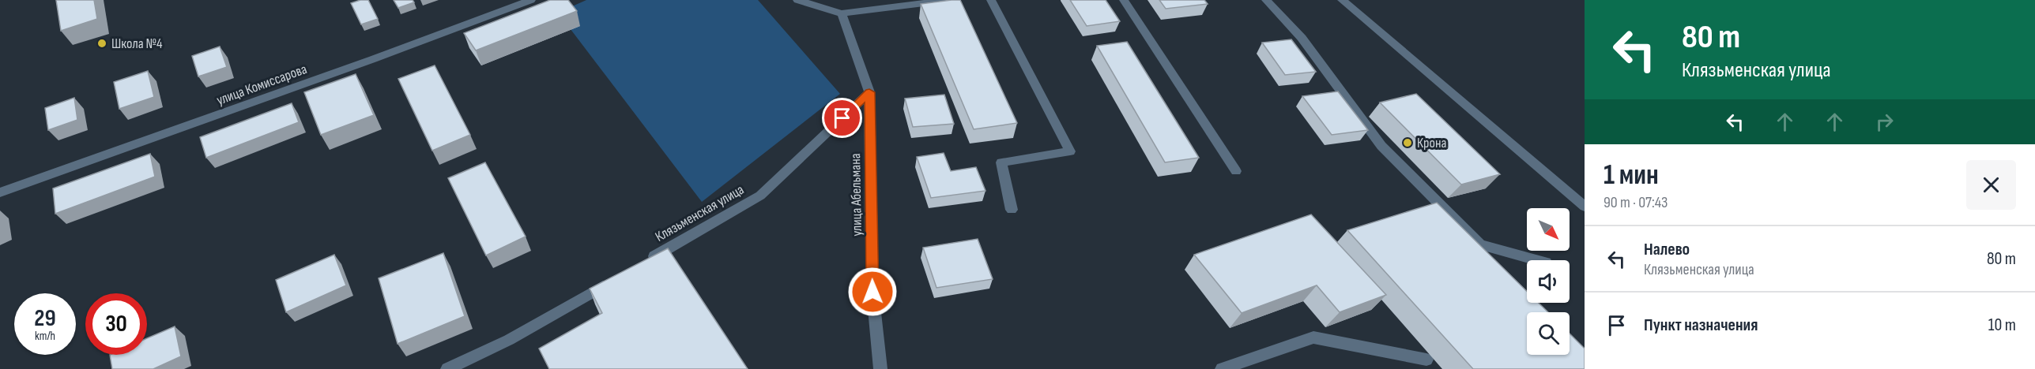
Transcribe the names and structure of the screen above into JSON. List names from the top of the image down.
{
  "streets": {
    "street": ["улица Комиссарова", "улица Абельмана", "Клязьменская улица"]
  },
  "crossings": [
    ["улица Абельмана", "Клязьменская улица"]
  ],
  "places": ["Школа №4", "Крона"],
  "north": "bottom right",
  "page": {
    "turn": ["80 m", "Клязьменская улица"],
    "heading": ["1 мин", "90 m · 07:43"],
    "list": [
      {
        "name": "Налево",
        "note": "Клязьменская улица",
        "value": "80 m"
      },
      {
        "name": "Пункт назначения",
        "value": "10 m"
      }
    ],
    "speed": "29 km/h",
    "limit": "30"
  }
}
